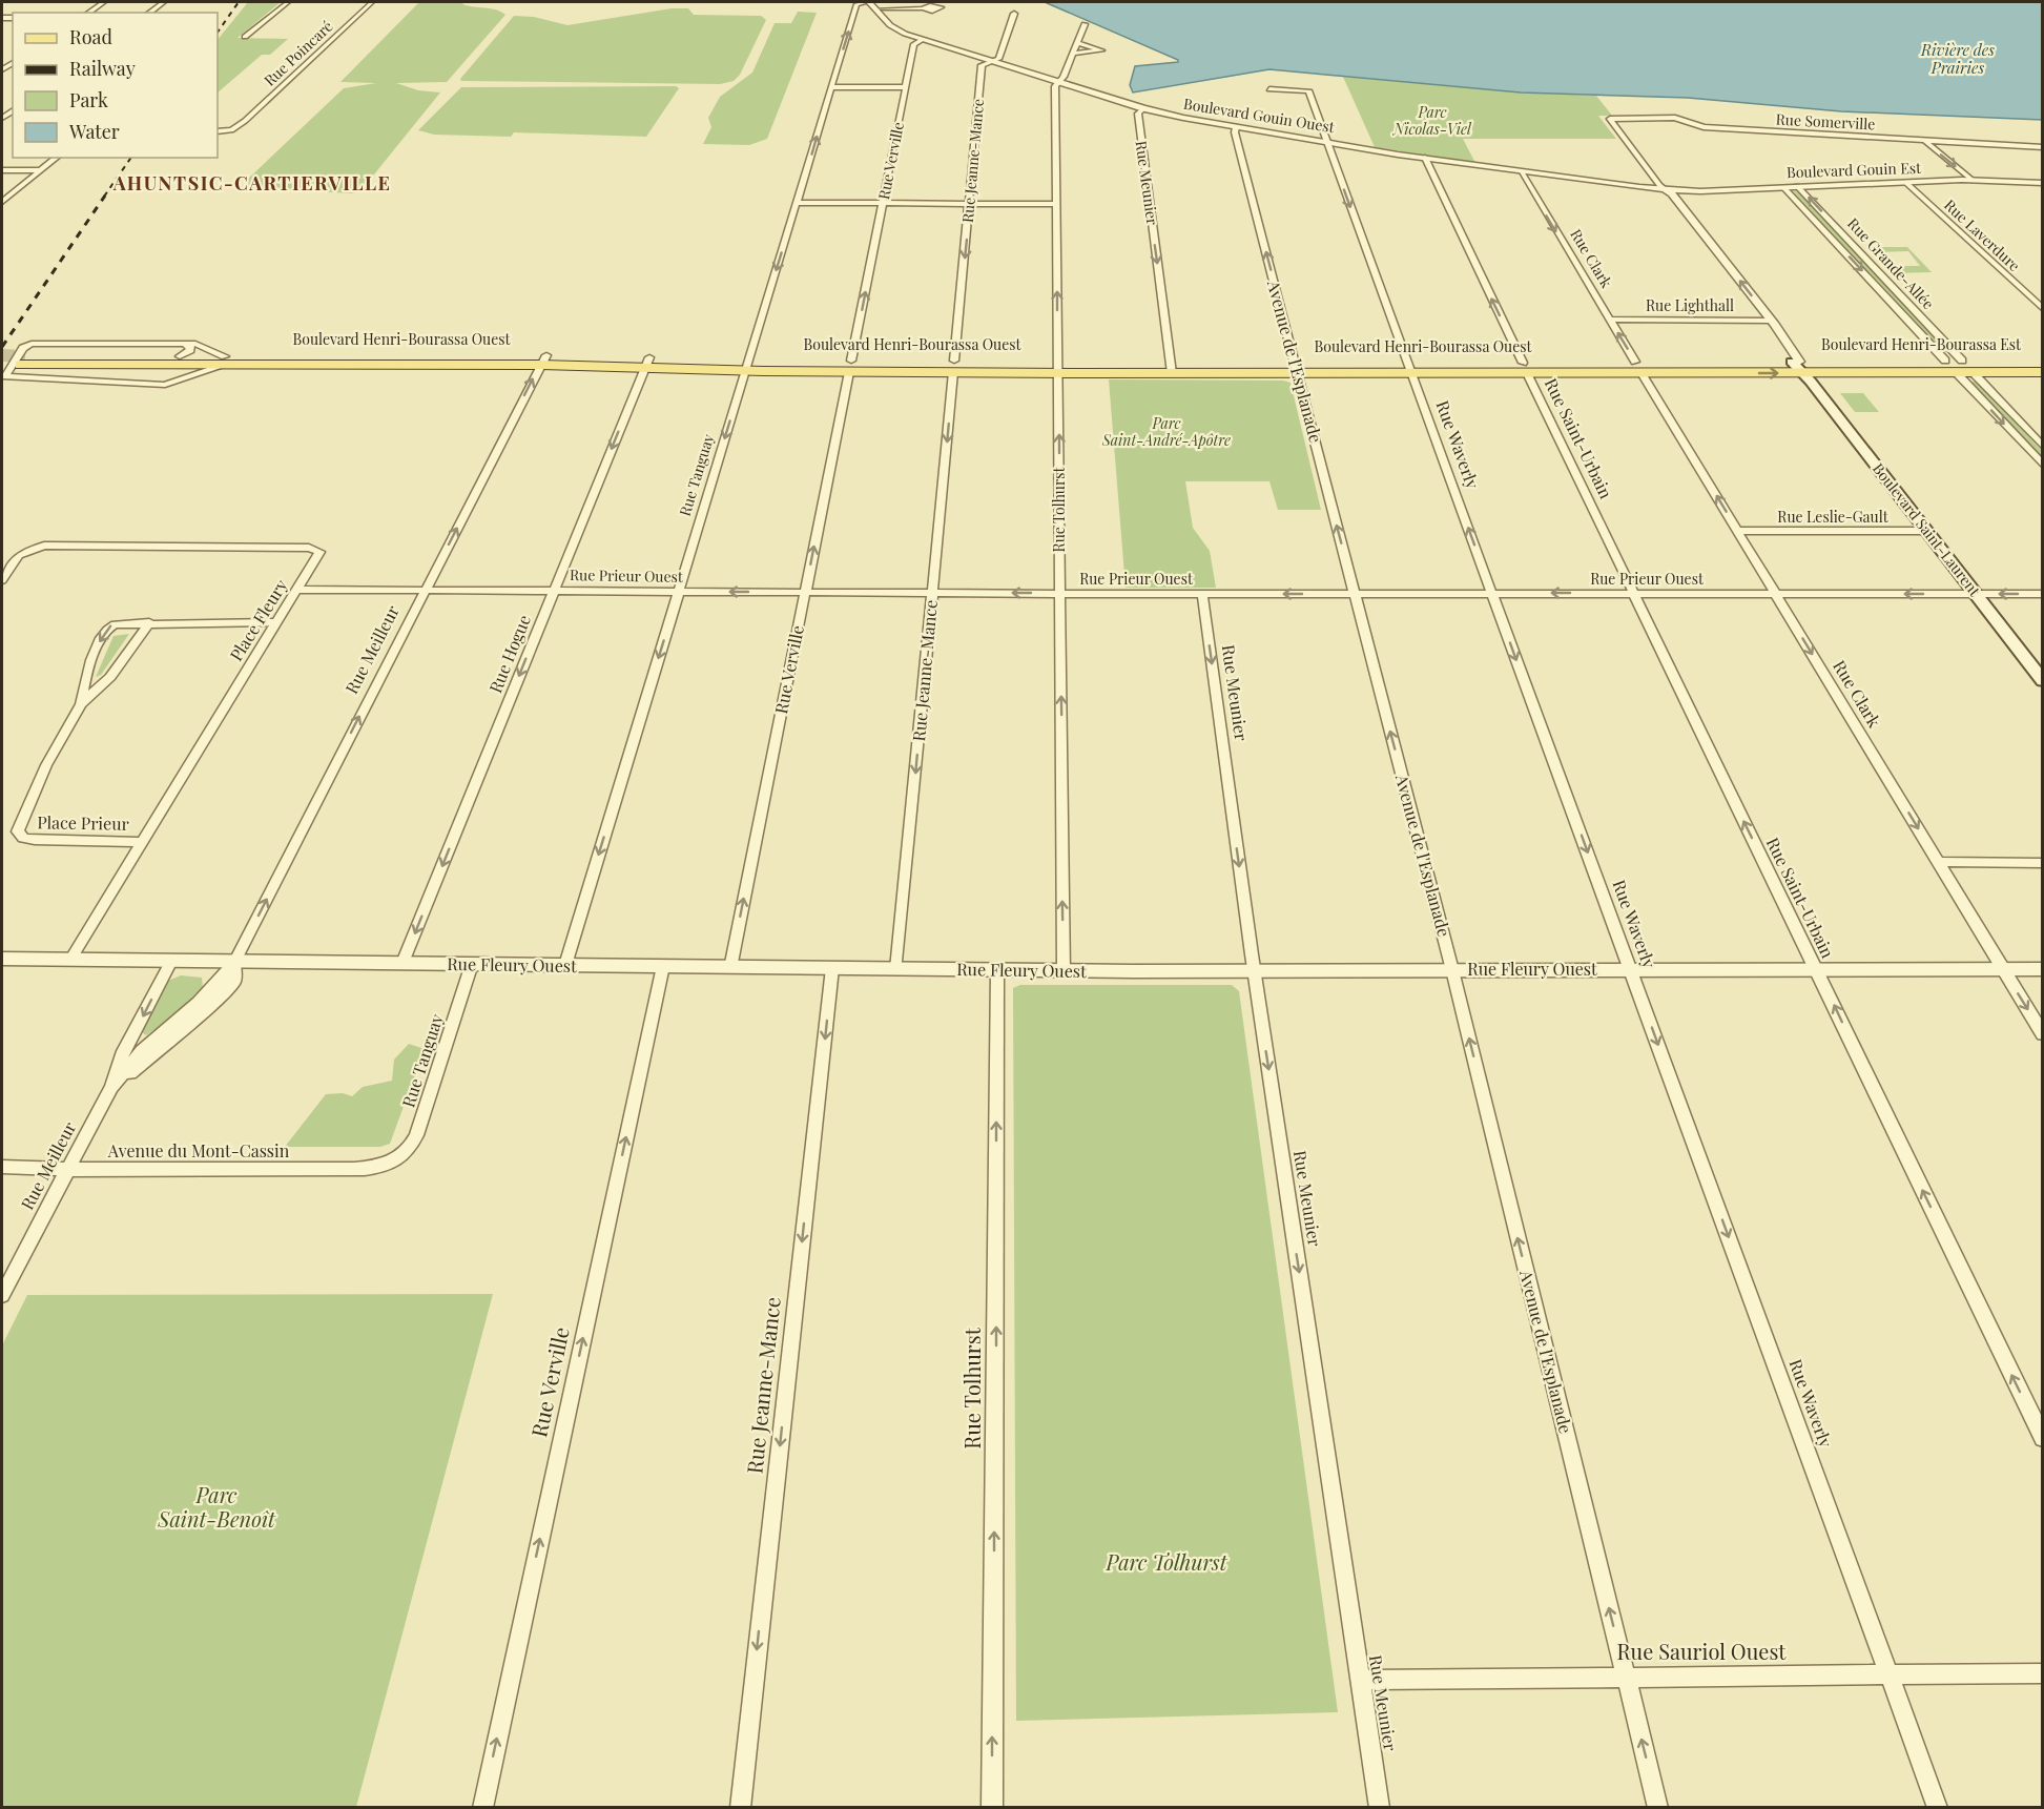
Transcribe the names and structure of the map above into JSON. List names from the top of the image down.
{
  "streets": {
    "main road": ["Boulevard Henri-Bourassa Ouest", "Boulevard Henri-Bourassa Est", "Boulevard Saint-Laurent"],
    "street": [
      "Rue Poincaré",
      "Boulevard Gouin Ouest",
      "Rue Somerville",
      "Rue Verville",
      "Rue Jeanne-Mance",
      "Boulevard Gouin Est",
      "Rue Meunier",
      "Rue Laverdure",
      "Rue Clark",
      "Rue Grande-Allée",
      "Rue Lighthall",
      "Avenue de l'Esplanade",
      "Rue Saint-Urbain",
      "Rue Waverly",
      "Rue Tanguay",
      "Rue Tolhurst",
      "Rue Leslie-Gault",
      "Rue Prieur Ouest",
      "Place Fleury",
      "Rue Meilleur",
      "Rue Hogue",
      "Place Prieur",
      "Rue Fleury Ouest",
      "Avenue du Mont-Cassin",
      "Rue Sauriol Ouest"
    ]
  },
  "crossings": [
    ["Boulevard Gouin Ouest", "Rue Verville"],
    ["Boulevard Gouin Ouest", "Rue Jeanne-Mance"],
    ["Boulevard Gouin Ouest", "Boulevard Gouin Est"],
    ["Boulevard Gouin Ouest", "Rue Meunier"],
    ["Boulevard Gouin Ouest", "Rue Clark"],
    ["Boulevard Gouin Ouest", "Avenue de l'Esplanade"],
    ["Boulevard Gouin Ouest", "Rue Saint-Urbain"],
    ["Boulevard Gouin Ouest", "Rue Waverly"],
    ["Boulevard Gouin Ouest", "Rue Tanguay"],
    ["Boulevard Gouin Ouest", "Rue Tolhurst"],
    ["Boulevard Gouin Ouest", "Boulevard Saint-Laurent"],
    ["Rue Somerville", "Boulevard Saint-Laurent"],
    ["Rue Verville", "Boulevard Henri-Bourassa Ouest"],
    ["Rue Verville", "Rue Prieur Ouest"],
    ["Rue Verville", "Rue Fleury Ouest"],
    ["Rue Jeanne-Mance", "Boulevard Henri-Bourassa Ouest"],
    ["Rue Jeanne-Mance", "Rue Prieur Ouest"],
    ["Rue Jeanne-Mance", "Rue Fleury Ouest"],
    ["Boulevard Gouin Est", "Rue Laverdure"],
    ["Boulevard Gouin Est", "Rue Grande-Allée"],
    ["Boulevard Gouin Est", "Boulevard Saint-Laurent"],
    ["Rue Meunier", "Boulevard Henri-Bourassa Ouest"],
    ["Rue Meunier", "Rue Prieur Ouest"],
    ["Rue Meunier", "Rue Fleury Ouest"],
    ["Rue Meunier", "Rue Sauriol Ouest"],
    ["Rue Clark", "Rue Lighthall"],
    ["Rue Clark", "Boulevard Henri-Bourassa Ouest"],
    ["Rue Clark", "Rue Leslie-Gault"],
    ["Rue Clark", "Rue Prieur Ouest"],
    ["Rue Clark", "Rue Fleury Ouest"],
    ["Rue Grande-Allée", "Boulevard Henri-Bourassa Est"],
    ["Rue Lighthall", "Boulevard Saint-Laurent"],
    ["Boulevard Henri-Bourassa Ouest", "Boulevard Henri-Bourassa Est"],
    ["Boulevard Henri-Bourassa Ouest", "Avenue de l'Esplanade"],
    ["Boulevard Henri-Bourassa Ouest", "Rue Saint-Urbain"],
    ["Boulevard Henri-Bourassa Ouest", "Rue Waverly"],
    ["Boulevard Henri-Bourassa Ouest", "Rue Tanguay"],
    ["Boulevard Henri-Bourassa Ouest", "Rue Tolhurst"],
    ["Boulevard Henri-Bourassa Ouest", "Boulevard Saint-Laurent"],
    ["Boulevard Henri-Bourassa Ouest", "Rue Meilleur"],
    ["Boulevard Henri-Bourassa Ouest", "Rue Hogue"],
    ["Boulevard Henri-Bourassa Est", "Boulevard Saint-Laurent"],
    ["Avenue de l'Esplanade", "Rue Prieur Ouest"],
    ["Avenue de l'Esplanade", "Rue Fleury Ouest"],
    ["Avenue de l'Esplanade", "Rue Sauriol Ouest"],
    ["Rue Saint-Urbain", "Rue Prieur Ouest"],
    ["Rue Saint-Urbain", "Rue Fleury Ouest"],
    ["Rue Waverly", "Rue Prieur Ouest"],
    ["Rue Waverly", "Rue Fleury Ouest"],
    ["Rue Waverly", "Rue Sauriol Ouest"],
    ["Rue Tanguay", "Rue Prieur Ouest"],
    ["Rue Tanguay", "Rue Fleury Ouest"],
    ["Rue Tanguay", "Avenue du Mont-Cassin"],
    ["Rue Tolhurst", "Rue Prieur Ouest"],
    ["Rue Tolhurst", "Rue Fleury Ouest"],
    ["Rue Leslie-Gault", "Boulevard Saint-Laurent"],
    ["Boulevard Saint-Laurent", "Rue Prieur Ouest"],
    ["Rue Prieur Ouest", "Place Fleury"],
    ["Rue Prieur Ouest", "Rue Meilleur"],
    ["Rue Prieur Ouest", "Rue Hogue"],
    ["Place Fleury", "Place Prieur"],
    ["Place Fleury", "Rue Fleury Ouest"],
    ["Rue Meilleur", "Rue Fleury Ouest"],
    ["Rue Meilleur", "Avenue du Mont-Cassin"],
    ["Rue Hogue", "Rue Fleury Ouest"]
  ],
  "one_way": [
    "Rue Verville",
    "Rue Jeanne-Mance",
    "Rue Meunier",
    "Avenue de l'Esplanade",
    "Rue Saint-Urbain",
    "Rue Tolhurst",
    "Rue Prieur Ouest",
    "Rue Hogue"
  ],
  "districts": ["AHUNTSIC-CARTIERVILLE"],
  "water": ["Rivière des Prairies"],
  "parks": [
    "Parc Nicolas-Viel",
    "Parc Saint-André-Apôtre",
    "Parc Saint-Benoît",
    "Parc Tolhurst"
  ],
  "legend": [
    "Road",
    "Railway",
    "Park",
    "Water"
  ]
}
